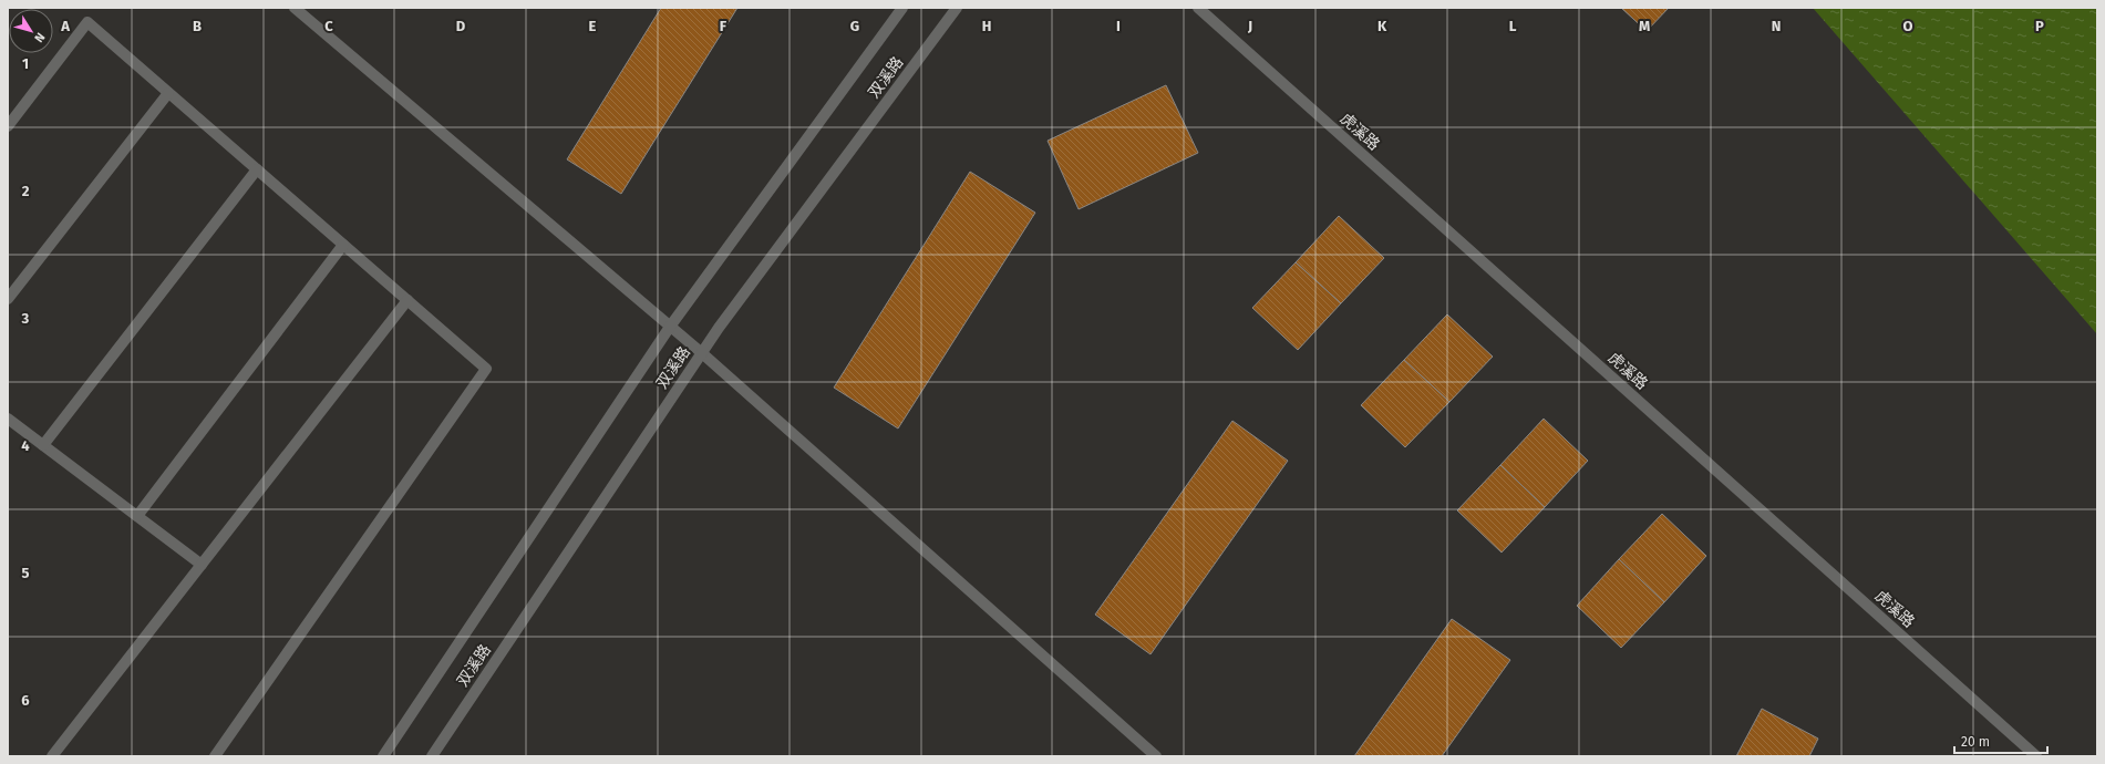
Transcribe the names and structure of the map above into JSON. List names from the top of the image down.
{
  "streets": {
    "street": ["双溪路", "虎溪路"]
  },
  "scale_bar": "20 m",
  "north": "bottom right",
  "grid": {
    "columns": [
      "A",
      "B",
      "C",
      "D",
      "E",
      "F",
      "G",
      "H",
      "I",
      "J",
      "K",
      "L",
      "M",
      "N",
      "O",
      "P"
    ],
    "rows": [
      "1",
      "2",
      "3",
      "4",
      "5",
      "6"
    ]
  }
}
